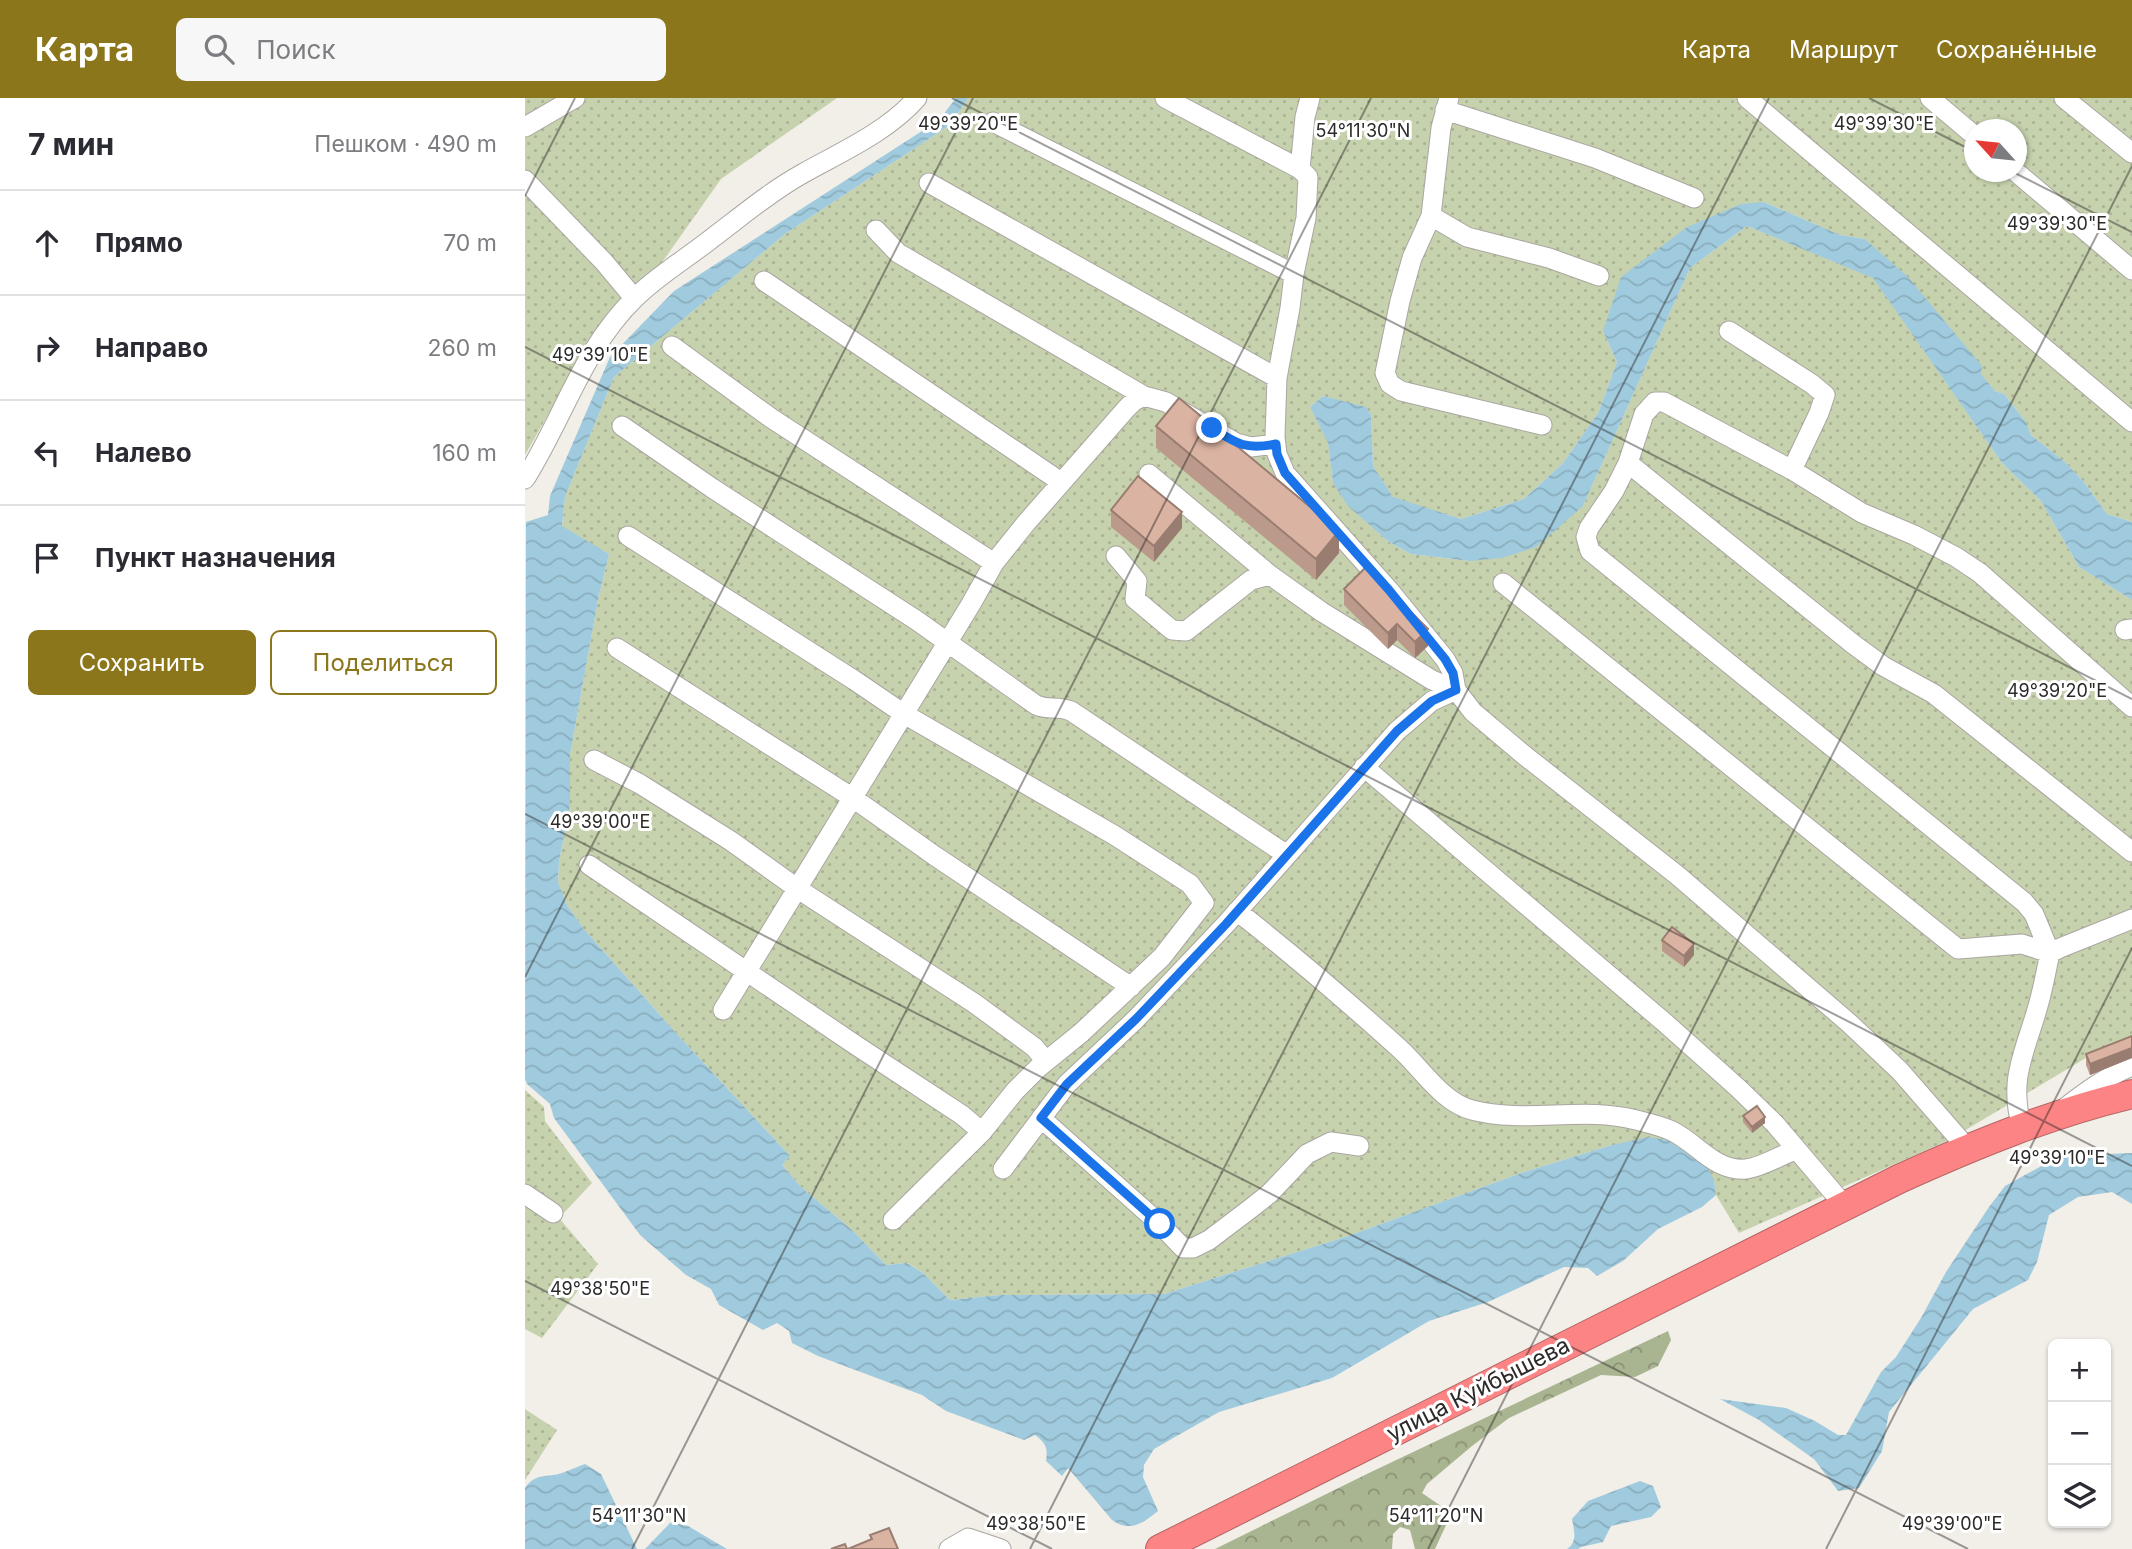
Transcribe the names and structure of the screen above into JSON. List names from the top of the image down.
{
  "streets": {
    "highway": ["улица Куйбышева"]
  },
  "north": "top left",
  "page": {
    "header": "Карта",
    "search": "Поиск",
    "nav": ["Карта", "Маршрут", "Сохранённые"],
    "heading": ["7 мин", "Пешком · 490 m"],
    "list": [
      ["Прямо", "70 m"],
      ["Направо", "260 m"],
      ["Налево", "160 m"],
      "Пункт назначения"
    ],
    "buttons": ["Сохранить", "Поделиться"],
    "map_buttons": ["+", "−"]
  },
  "coordinates": [
    "49°39'30\"E",
    "49°39'20\"E",
    "54°11'30\"N",
    "49°39'10\"E",
    "49°39'00\"E",
    "49°38'50\"E",
    "54°11'20\"N"
  ]
}
